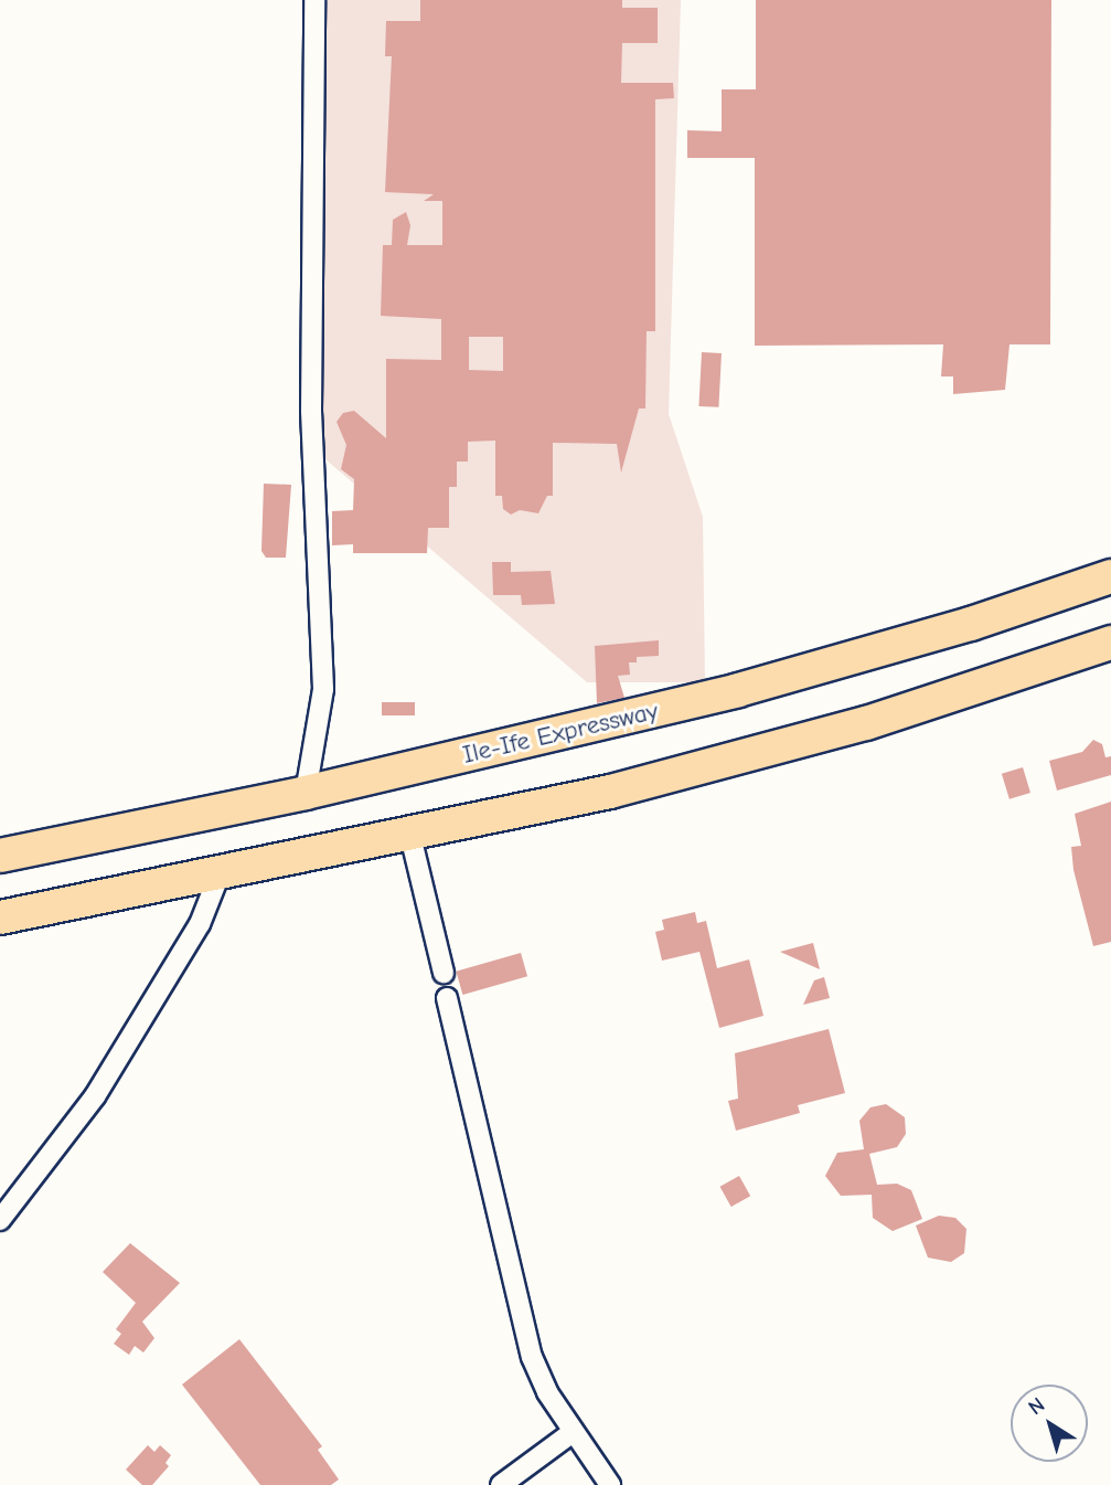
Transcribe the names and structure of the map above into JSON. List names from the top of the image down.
{
  "streets": {
    "highway": ["Ile-Ife Expressway"]
  },
  "north": "top left"
}
